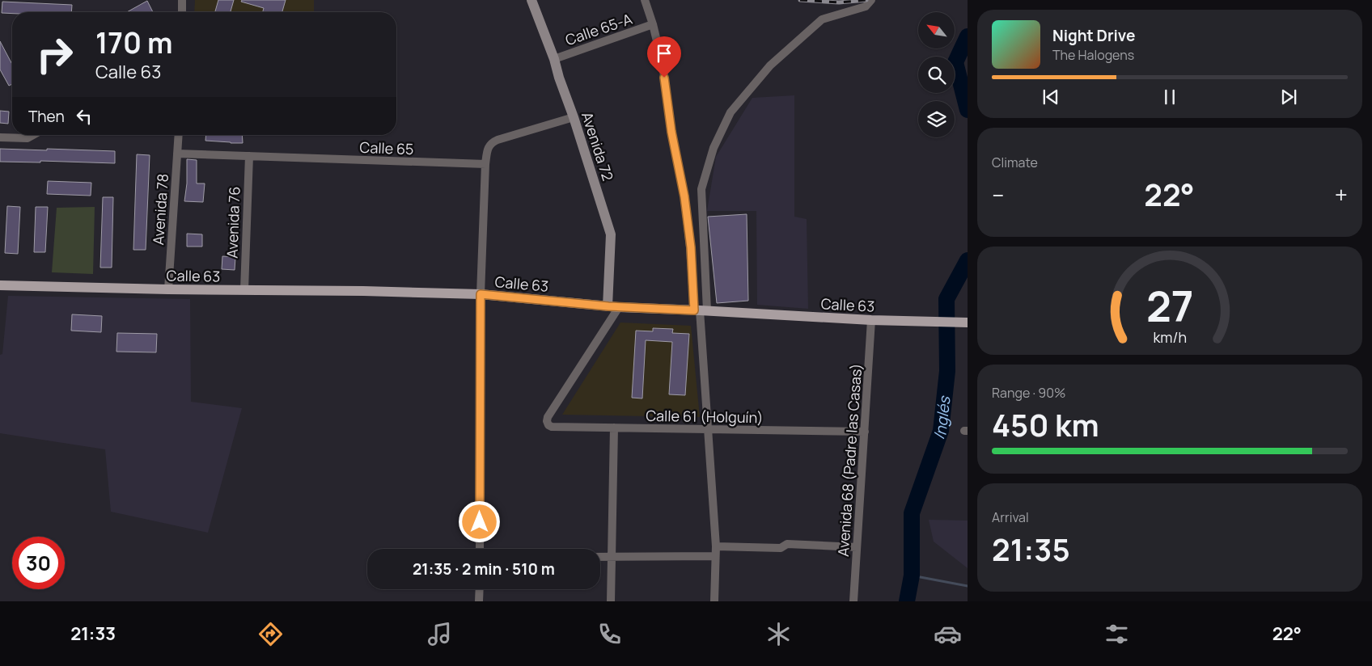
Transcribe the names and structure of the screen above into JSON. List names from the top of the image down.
{
  "streets": {
    "main road": ["Calle 63"],
    "street": [
      "Calle 65-A",
      "Avenida 72",
      "Calle 65",
      "Avenida 78",
      "Avenida 76",
      "Calle 61 (Holguín)",
      "Avenida 68 (Padre las Casas)"
    ]
  },
  "crossings": [
    ["Calle 65-A", "Avenida 72"],
    ["Avenida 72", "Calle 63"],
    ["Calle 65", "Avenida 78"],
    ["Calle 65", "Avenida 76"],
    ["Avenida 78", "Calle 63"],
    ["Avenida 76", "Calle 63"],
    ["Calle 63", "Calle 61 (Holguín)"],
    ["Calle 63", "Avenida 68 (Padre las Casas)"],
    ["Calle 61 (Holguín)", "Avenida 68 (Padre las Casas)"]
  ],
  "water": ["Inglés"],
  "north": "top left",
  "page": {
    "turn": ["170 m", "Calle 63"],
    "song": ["Night Drive", "The Halogens"],
    "then": "Then",
    "tile": [
      "Climate",
      ["Range · 90%", "450 km"],
      ["Arrival", "21:35"]
    ],
    "heat": ["−", "22°", "+"],
    "limit": "30",
    "trip": "21:35 · 2 min · 510 m",
    "tabs": ["21:33", "22°"],
    "gauge": ["27", "km/h"]
  }
}
